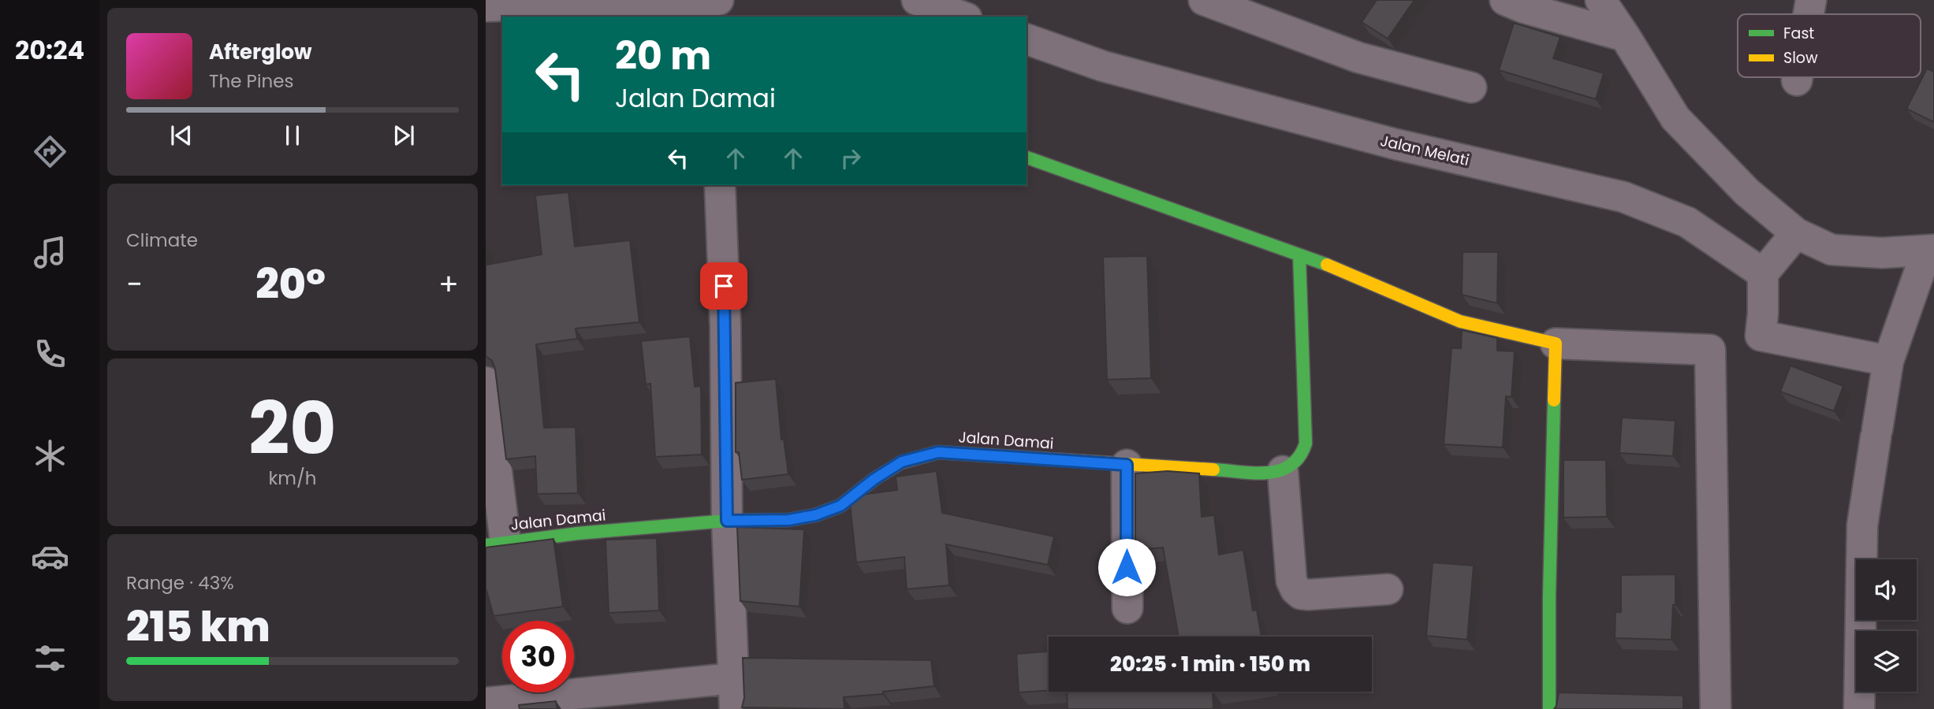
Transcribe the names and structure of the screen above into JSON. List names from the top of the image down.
{
  "streets": {
    "street": ["Jalan Melati", "Jalan Damai"]
  },
  "legend": ["Fast", "Slow"],
  "page": {
    "tabs": "20:24",
    "turn": ["20 m", "Jalan Damai"],
    "song": ["Afterglow", "The Pines"],
    "tile": [
      "Climate",
      ["20", "km/h"],
      ["Range · 43%", "215 km"]
    ],
    "heat": ["−", "20°", "+"],
    "limit": "30",
    "trip": "20:25 · 1 min · 150 m"
  }
}
